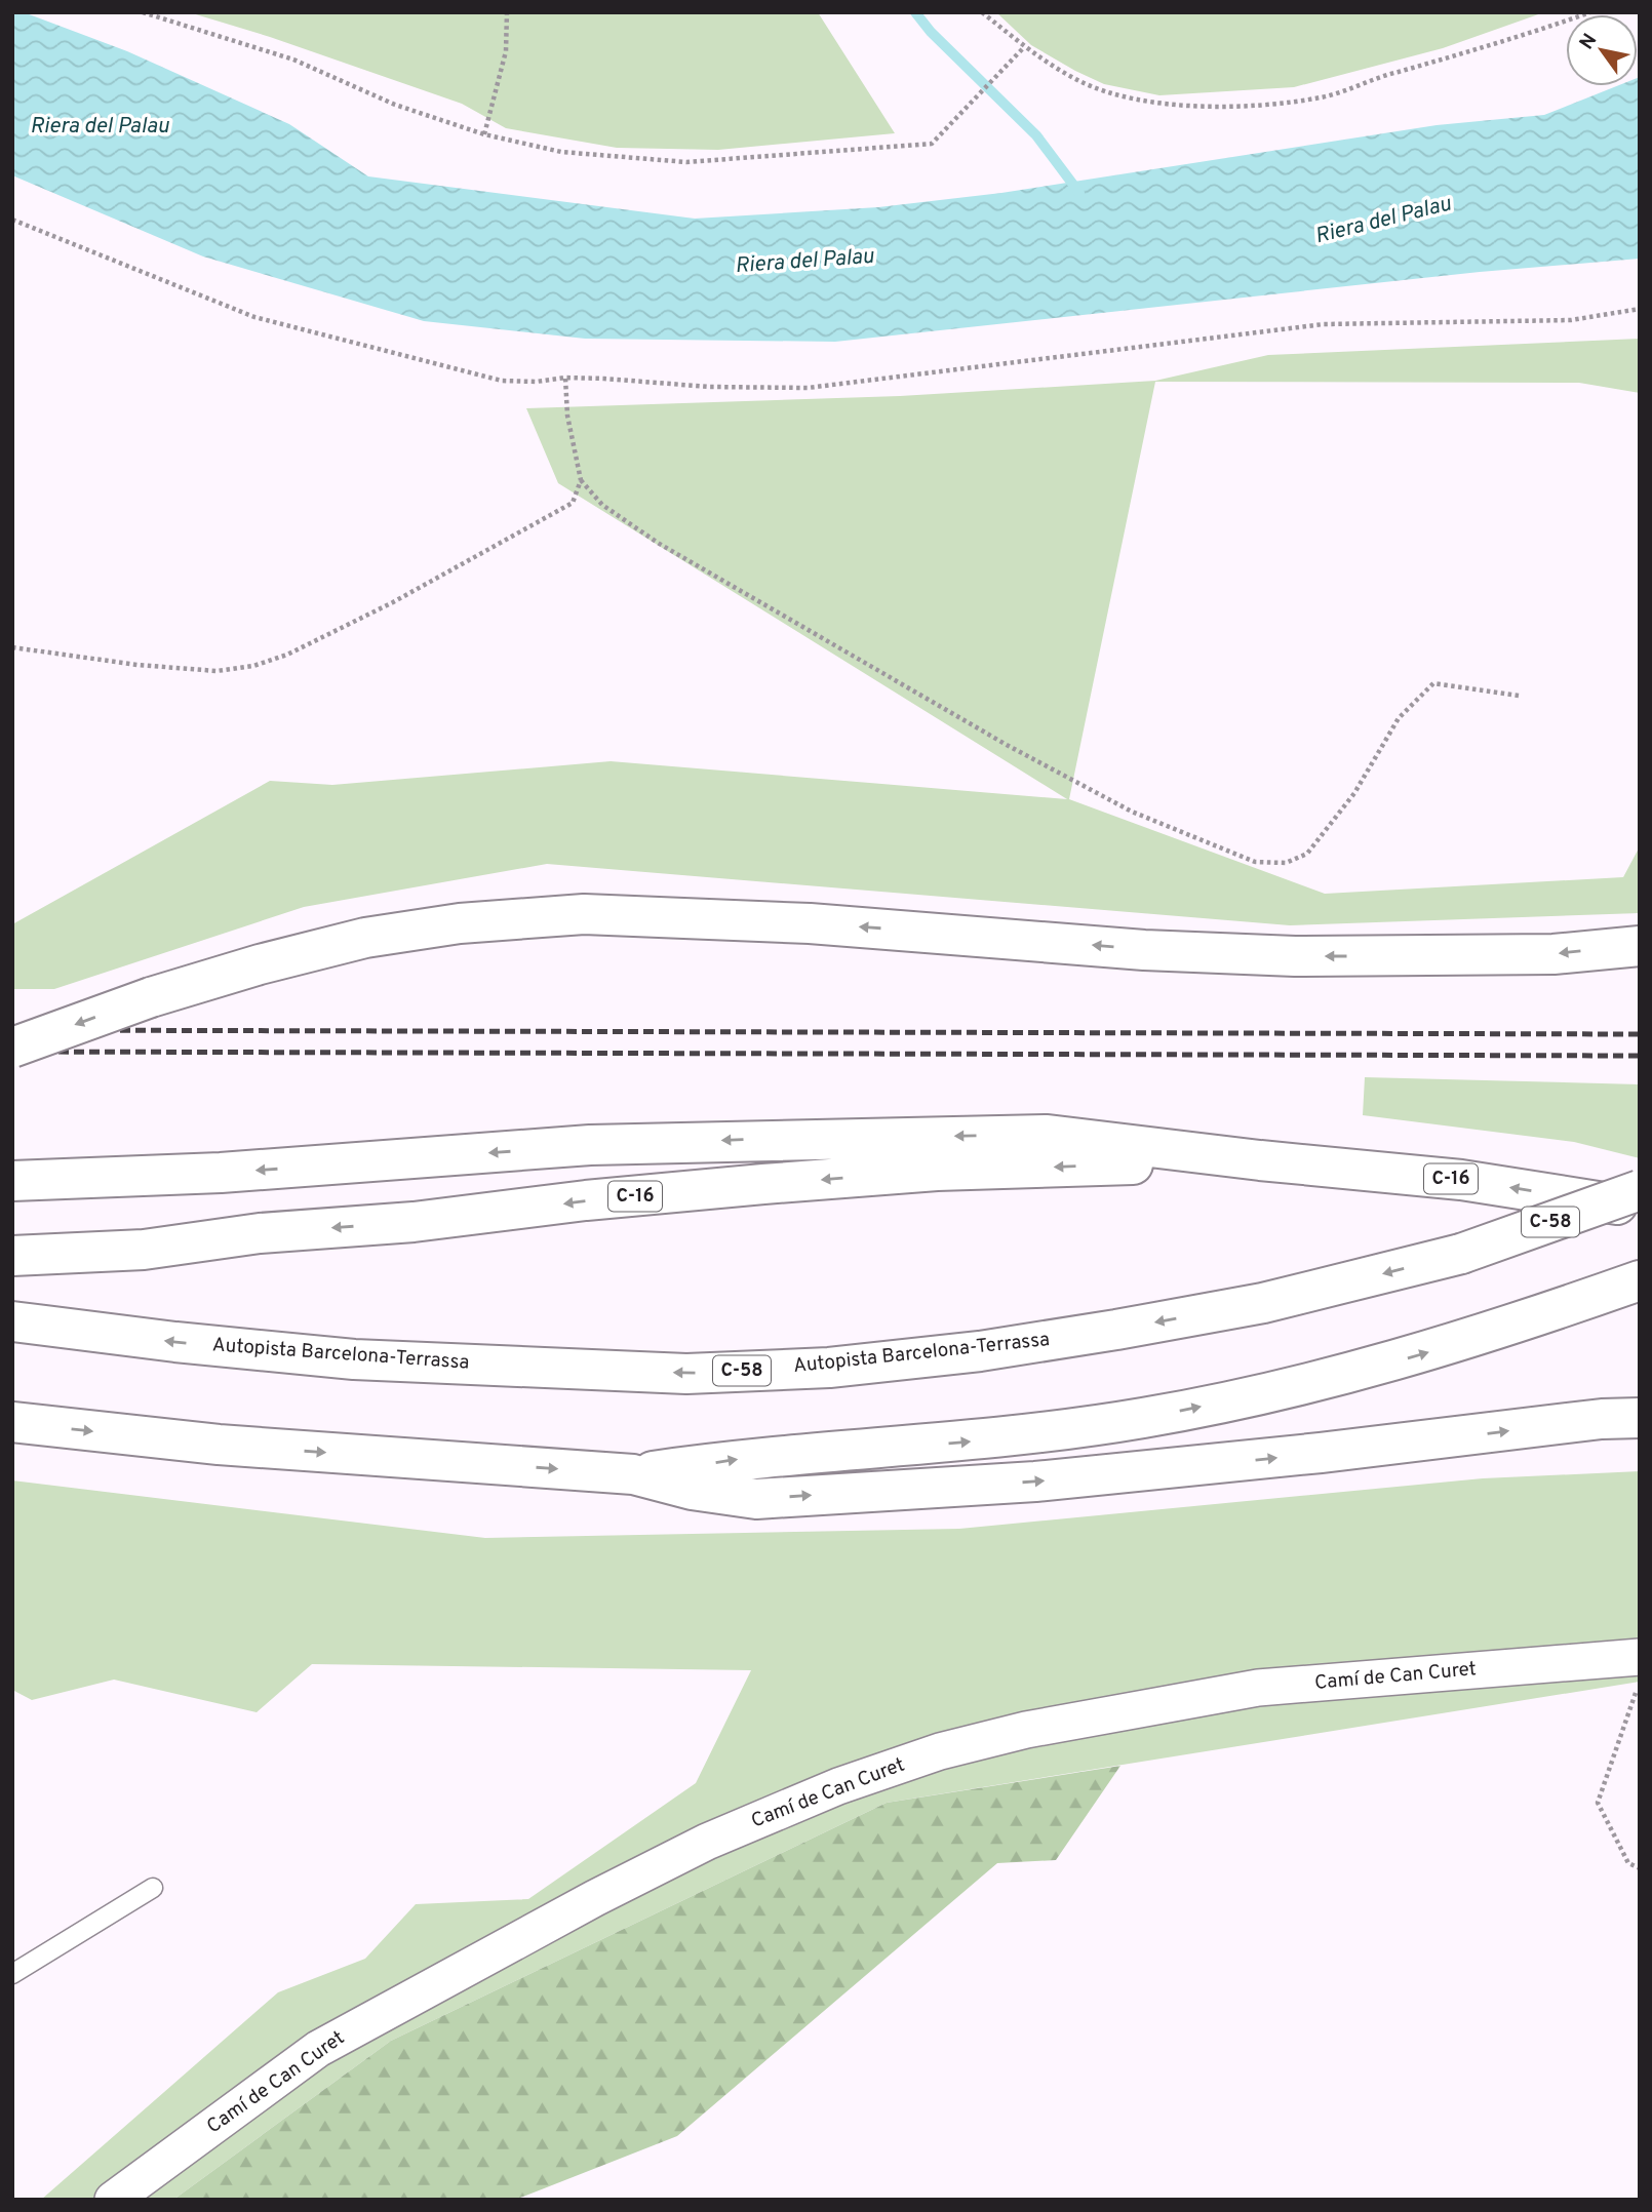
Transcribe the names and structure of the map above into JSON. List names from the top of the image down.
{
  "streets": {
    "highway": ["C-16", "C-58", "Autopista Barcelona-Terrassa"],
    "street": ["Camí de Can Curet"]
  },
  "water": ["Riera del Palau"],
  "north": "top left"
}
